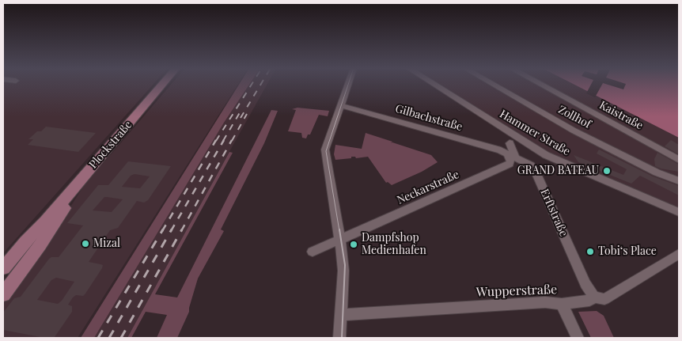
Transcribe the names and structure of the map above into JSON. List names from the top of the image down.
{
  "streets": {
    "main road": ["Plockstraße"],
    "street": [
      "Kaistraße",
      "Zollhof",
      "Gilbachstraße",
      "Hammer Straße",
      "Neckarstraße",
      "Erftstraße",
      "Wupperstraße"
    ]
  },
  "crossings": [
    ["Gilbachstraße", "Neckarstraße"],
    ["Hammer Straße", "Erftstraße"],
    ["Erftstraße", "Wupperstraße"]
  ],
  "places": [
    "GRAND BATEAU",
    "Mizal",
    "Dampfshop Medienhafen",
    "Tobi‘s Place"
  ]
}
